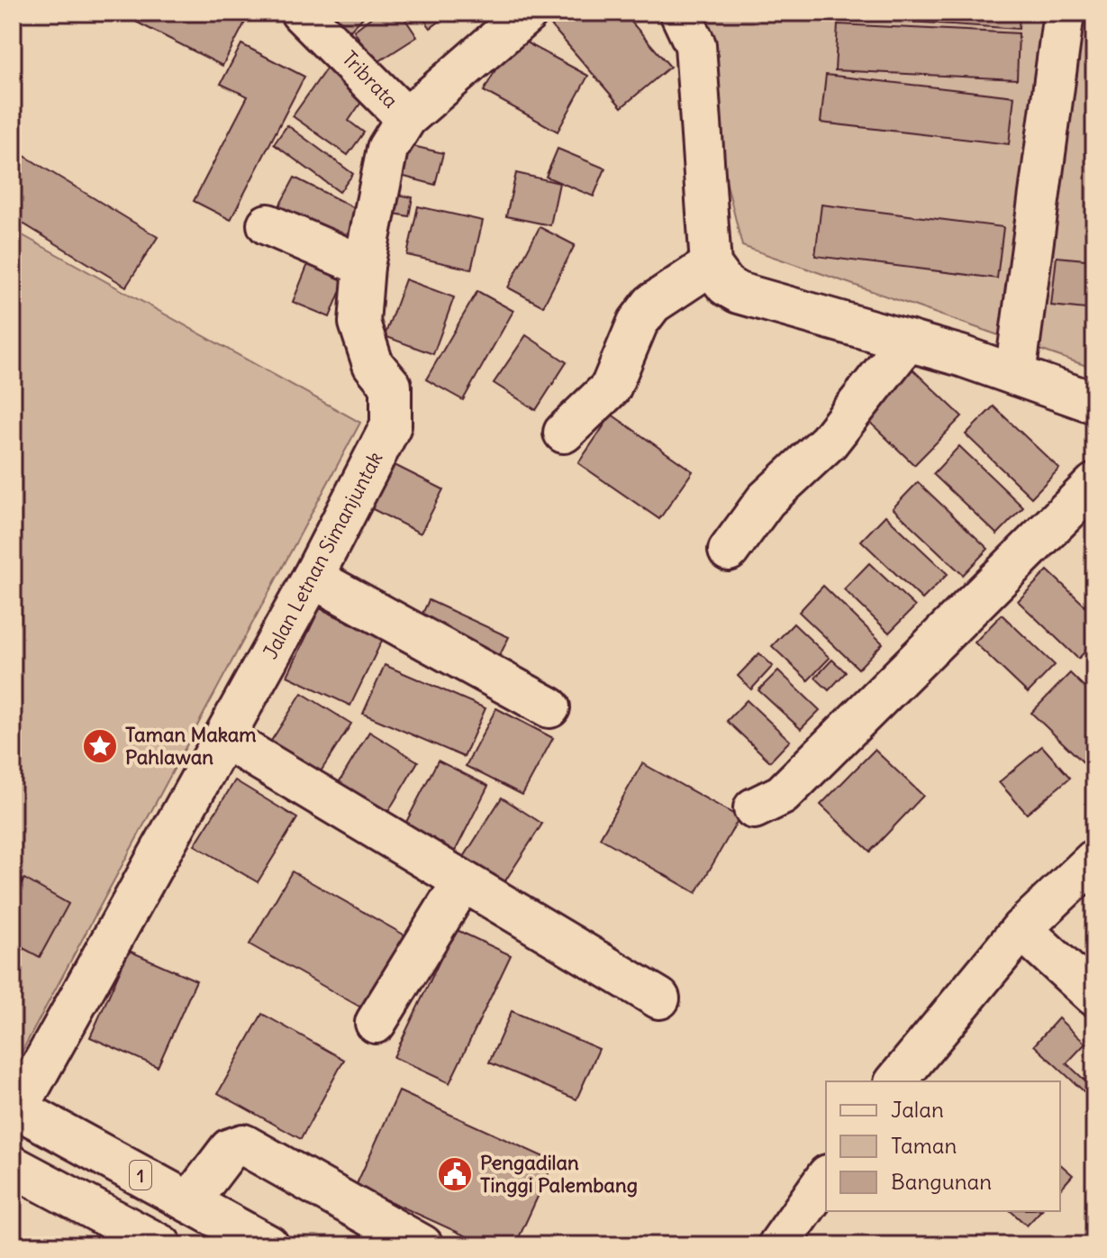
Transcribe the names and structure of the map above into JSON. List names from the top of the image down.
{
  "streets": {
    "main road": ["Tribrata", "Jalan Letnan Simanjuntak", "1"]
  },
  "crossings": [
    ["Tribrata", "Jalan Letnan Simanjuntak"],
    ["Jalan Letnan Simanjuntak", "1"]
  ],
  "places": {
    "place": ["Taman Makam Pahlawan"],
    "public building": ["Pengadilan Tinggi Palembang"]
  },
  "legend": ["Jalan", "Taman", "Bangunan"]
}
